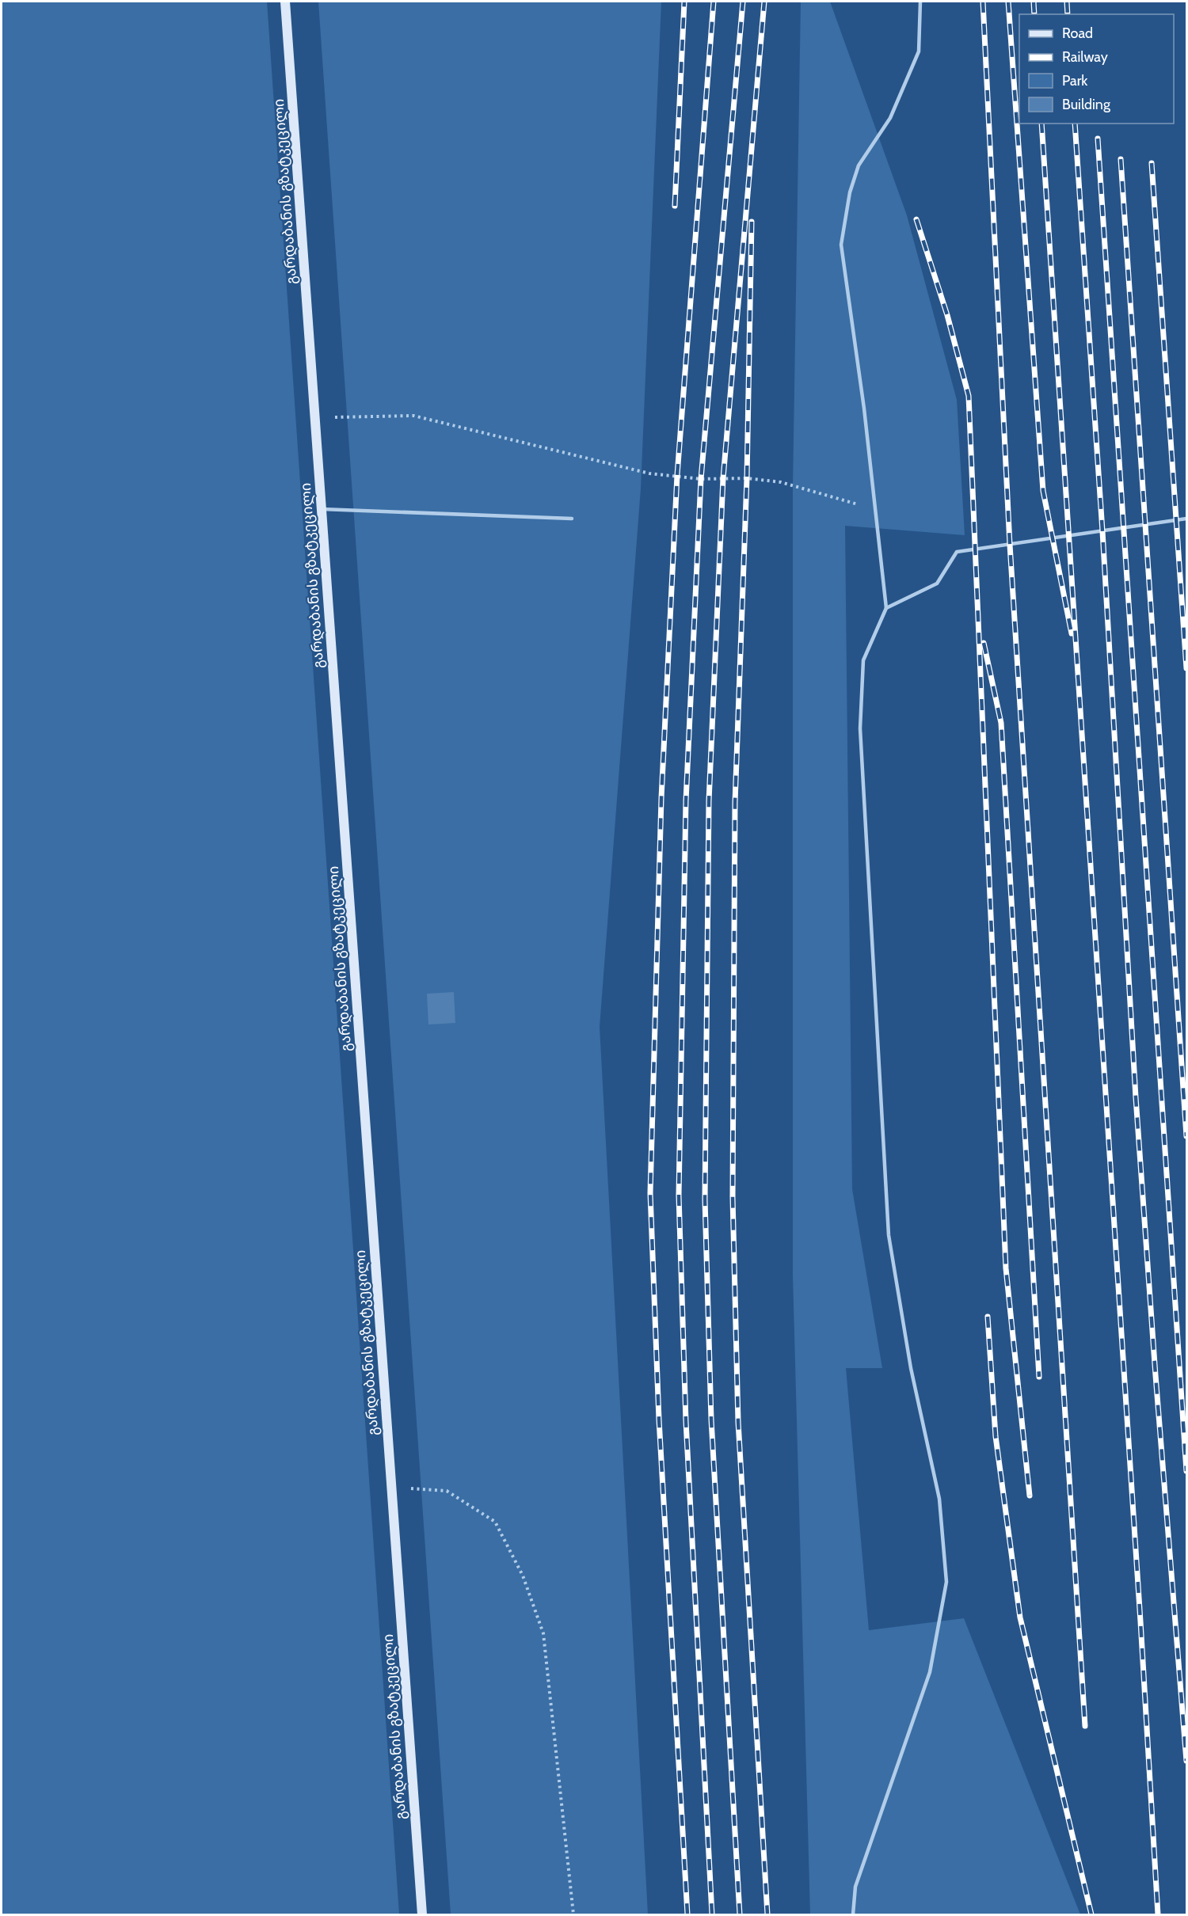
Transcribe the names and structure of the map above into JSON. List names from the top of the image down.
{
  "streets": {
    "main road": ["გარდაბანის გზატკეცილი"]
  },
  "legend": [
    "Road",
    "Railway",
    "Park",
    "Building"
  ]
}
